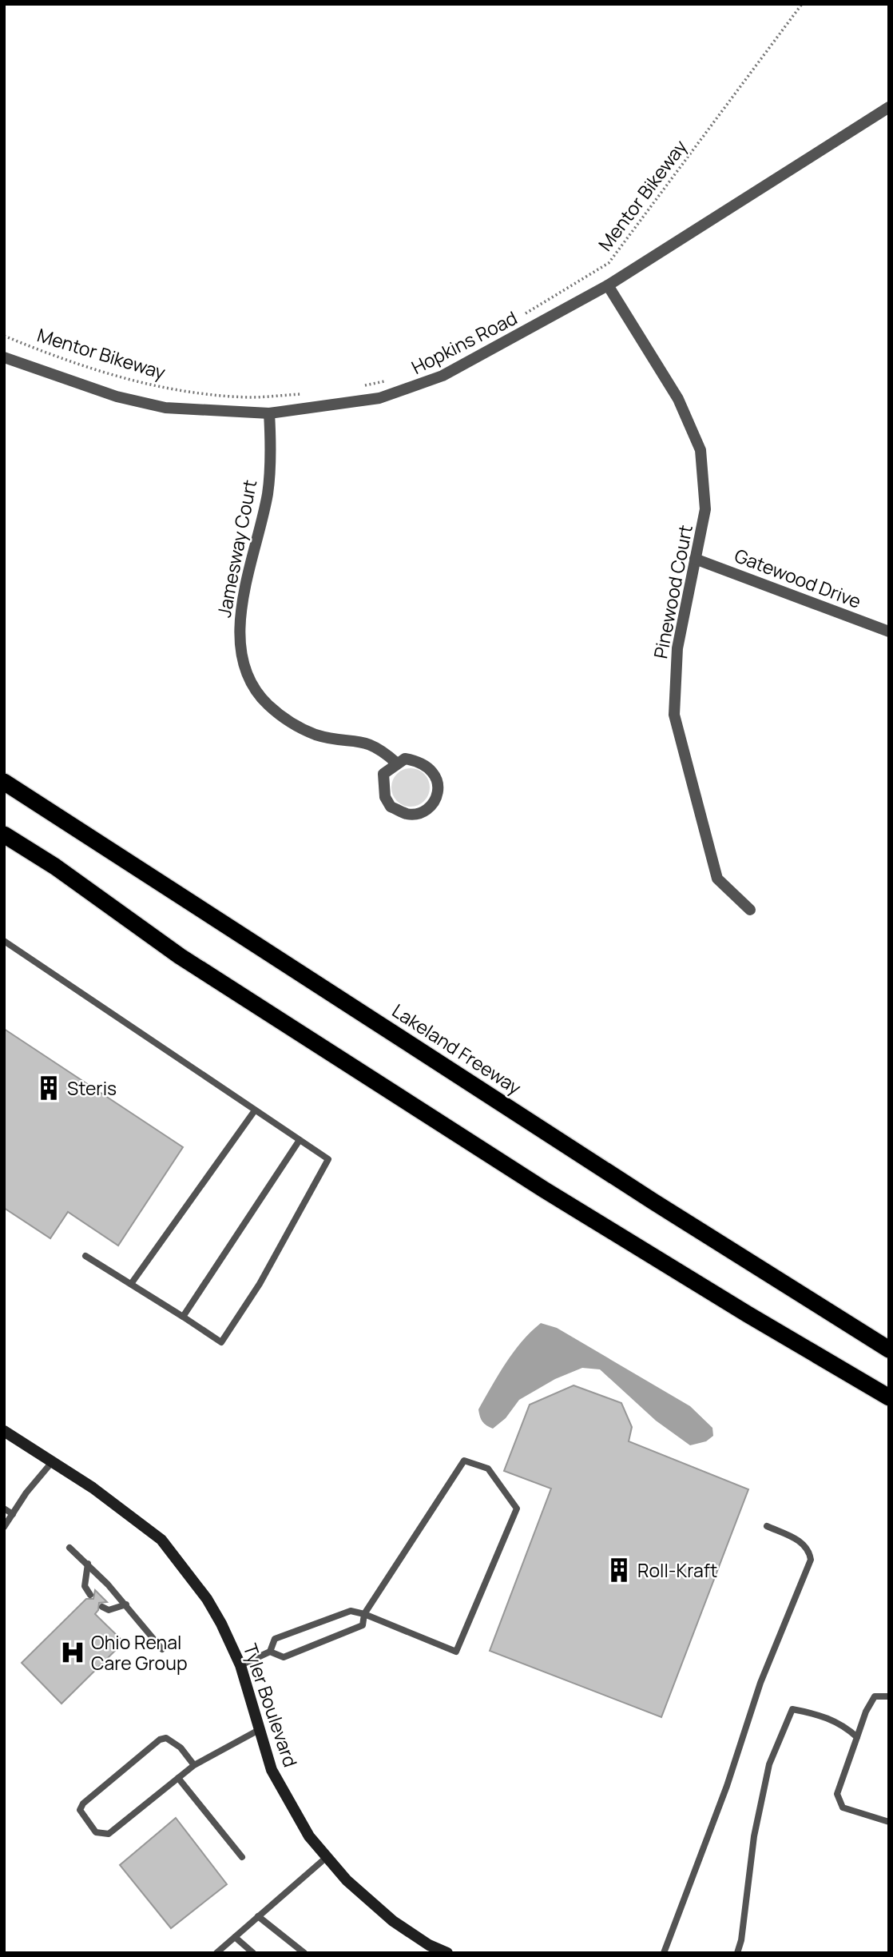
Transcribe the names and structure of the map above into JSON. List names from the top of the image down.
{
  "streets": {
    "highway": ["Lakeland Freeway"],
    "street": [
      "Hopkins Road",
      "Jamesway Court",
      "Gatewood Drive",
      "Pinewood Court",
      "Tyler Boulevard"
    ],
    "path": ["Mentor Bikeway"]
  },
  "crossings": [
    ["Hopkins Road", "Jamesway Court"],
    ["Hopkins Road", "Pinewood Court"],
    ["Gatewood Drive", "Pinewood Court"]
  ],
  "places": {
    "building": ["Steris", "Roll-Kraft"],
    "hospital": ["Ohio Renal Care Group"]
  }
}
